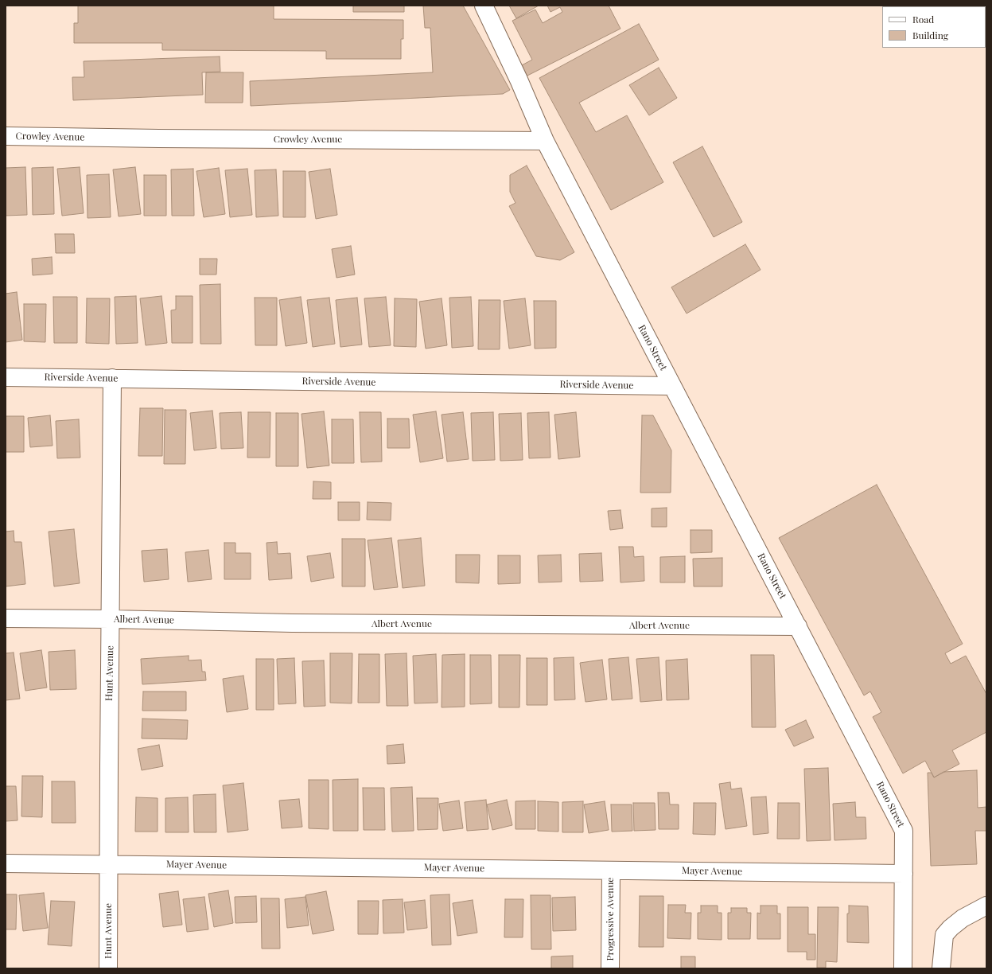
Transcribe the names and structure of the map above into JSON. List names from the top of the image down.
{
  "streets": {
    "street": [
      "Crowley Avenue",
      "Rano Street",
      "Riverside Avenue",
      "Albert Avenue",
      "Hunt Avenue",
      "Mayer Avenue",
      "Progressive Avenue"
    ]
  },
  "crossings": [
    ["Crowley Avenue", "Rano Street"],
    ["Rano Street", "Riverside Avenue"],
    ["Rano Street", "Albert Avenue"],
    ["Rano Street", "Mayer Avenue"],
    ["Riverside Avenue", "Hunt Avenue"],
    ["Albert Avenue", "Hunt Avenue"],
    ["Hunt Avenue", "Mayer Avenue"],
    ["Mayer Avenue", "Progressive Avenue"]
  ],
  "legend": ["Road", "Building"]
}
